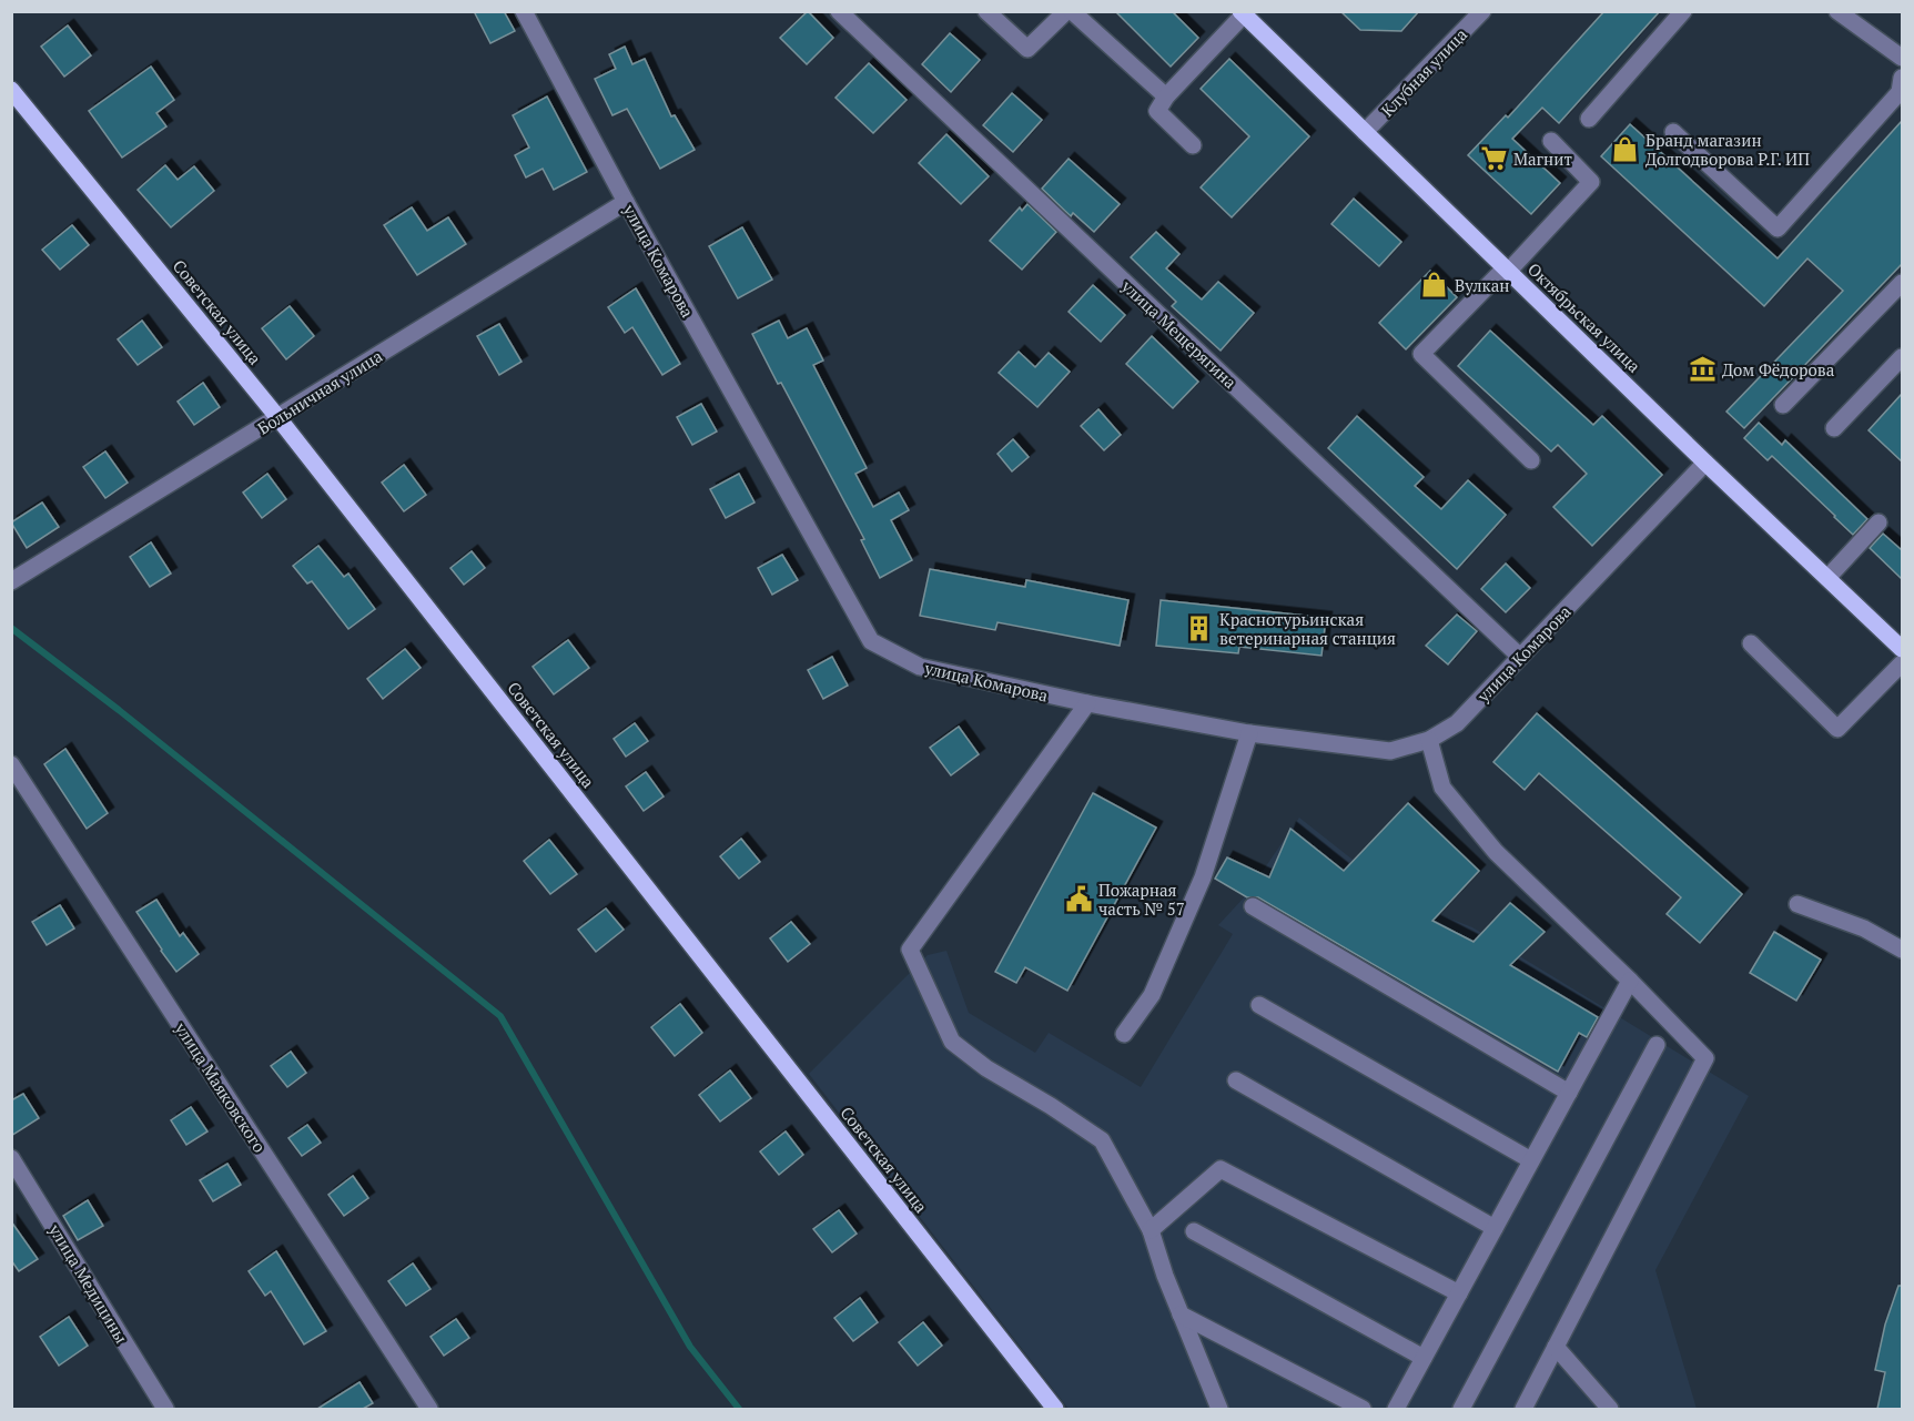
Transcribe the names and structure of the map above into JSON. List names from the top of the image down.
{
  "streets": {
    "main road": ["Советская улица", "Октябрьская улица"],
    "street": [
      "Клубная улица",
      "улица Комарова",
      "улица Мещерягина",
      "Больничная улица",
      "улица Маяковского",
      "улица Медицины"
    ]
  },
  "crossings": [
    ["Клубная улица", "Октябрьская улица"],
    ["улица Комарова", "Октябрьская улица"],
    ["улица Комарова", "улица Мещерягина"],
    ["улица Комарова", "Больничная улица"],
    ["Советская улица", "Больничная улица"]
  ],
  "places": {
    "shop": ["Бранд магазин Долгодворова Р.Г. ИП", "Вулкан"],
    "supermarket": ["Магнит"],
    "museum": ["Дом Фёдорова"],
    "building": ["Краснотурьинская ветеринарная станция"],
    "public building": ["Пожарная часть № 57"]
  }
}
